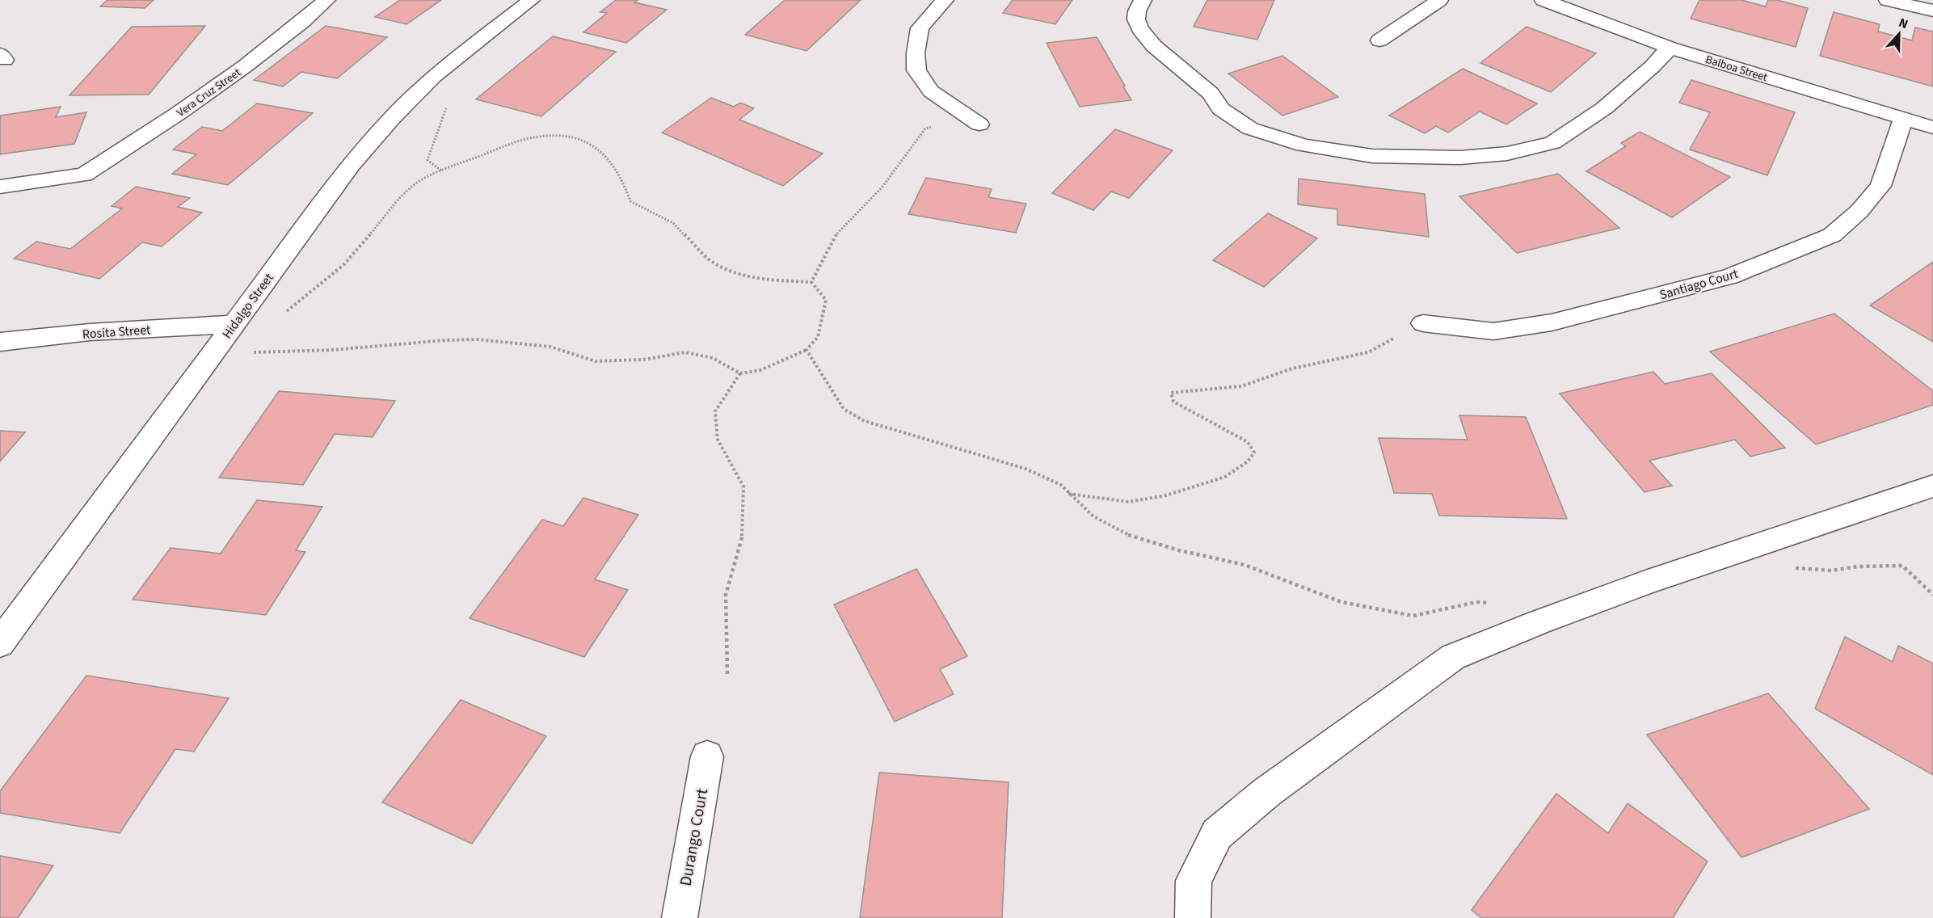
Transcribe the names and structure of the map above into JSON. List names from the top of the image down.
{
  "streets": {
    "street": [
      "Balboa Street",
      "Vera Cruz Street",
      "Santiago Court",
      "Hidalgo Street",
      "Rosita Street",
      "Durango Court"
    ]
  },
  "crossings": [
    ["Balboa Street", "Santiago Court"],
    ["Hidalgo Street", "Rosita Street"]
  ],
  "north": "top"
}
